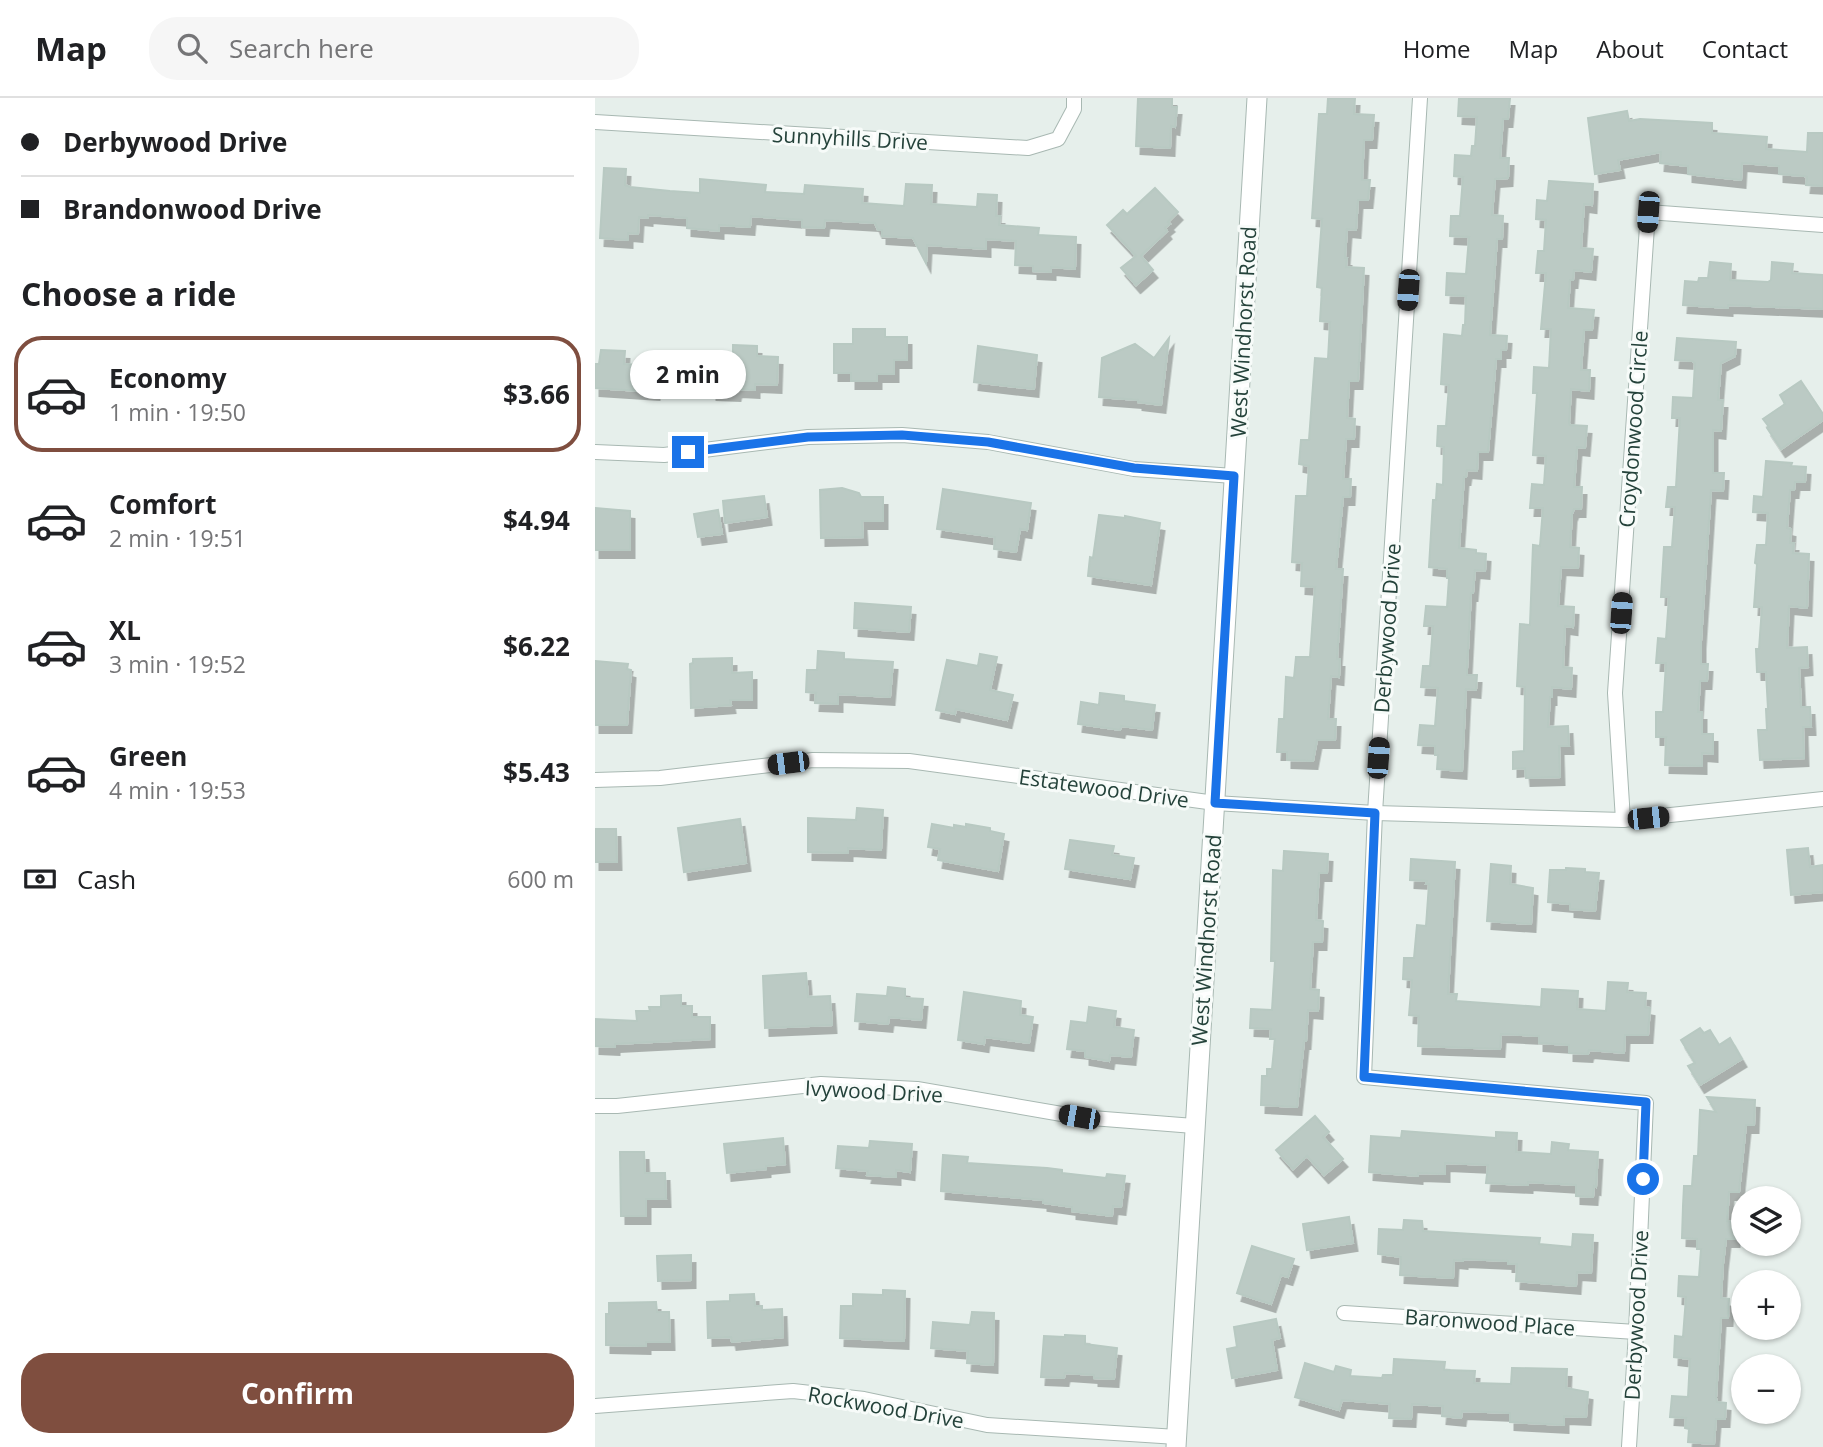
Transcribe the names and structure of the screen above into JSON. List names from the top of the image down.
{
  "streets": {
    "street": [
      "Sunnyhills Drive",
      "West Windhorst Road",
      "Croydonwood Circle",
      "Derbywood Drive",
      "Estatewood Drive",
      "Ivywood Drive",
      "Baronwood Place",
      "Rockwood Drive"
    ]
  },
  "crossings": [
    ["West Windhorst Road", "Estatewood Drive"],
    ["West Windhorst Road", "Ivywood Drive"],
    ["West Windhorst Road", "Rockwood Drive"],
    ["Croydonwood Circle", "Estatewood Drive"],
    ["Derbywood Drive", "Estatewood Drive"],
    ["Derbywood Drive", "Baronwood Place"]
  ],
  "page": {
    "header": "Map",
    "search": "Search here",
    "nav": [
      "Home",
      "Map",
      "About",
      "Contact"
    ],
    "banner": ["Derbywood Drive", "Brandonwood Drive"],
    "heading": "Choose a ride",
    "list": [
      {
        "name": "Economy",
        "note": "1 min · 19:50",
        "value": "$3.66"
      },
      {
        "name": "Comfort",
        "note": "2 min · 19:51",
        "value": "$4.94"
      },
      {
        "name": "XL",
        "note": "3 min · 19:52",
        "value": "$6.22"
      },
      {
        "name": "Green",
        "note": "4 min · 19:53",
        "value": "$5.43"
      }
    ],
    "bubble": "2 min",
    "pay": ["Cash", "600 m"],
    "map_buttons": ["+", "−"],
    "buttons": "Confirm"
  }
}
